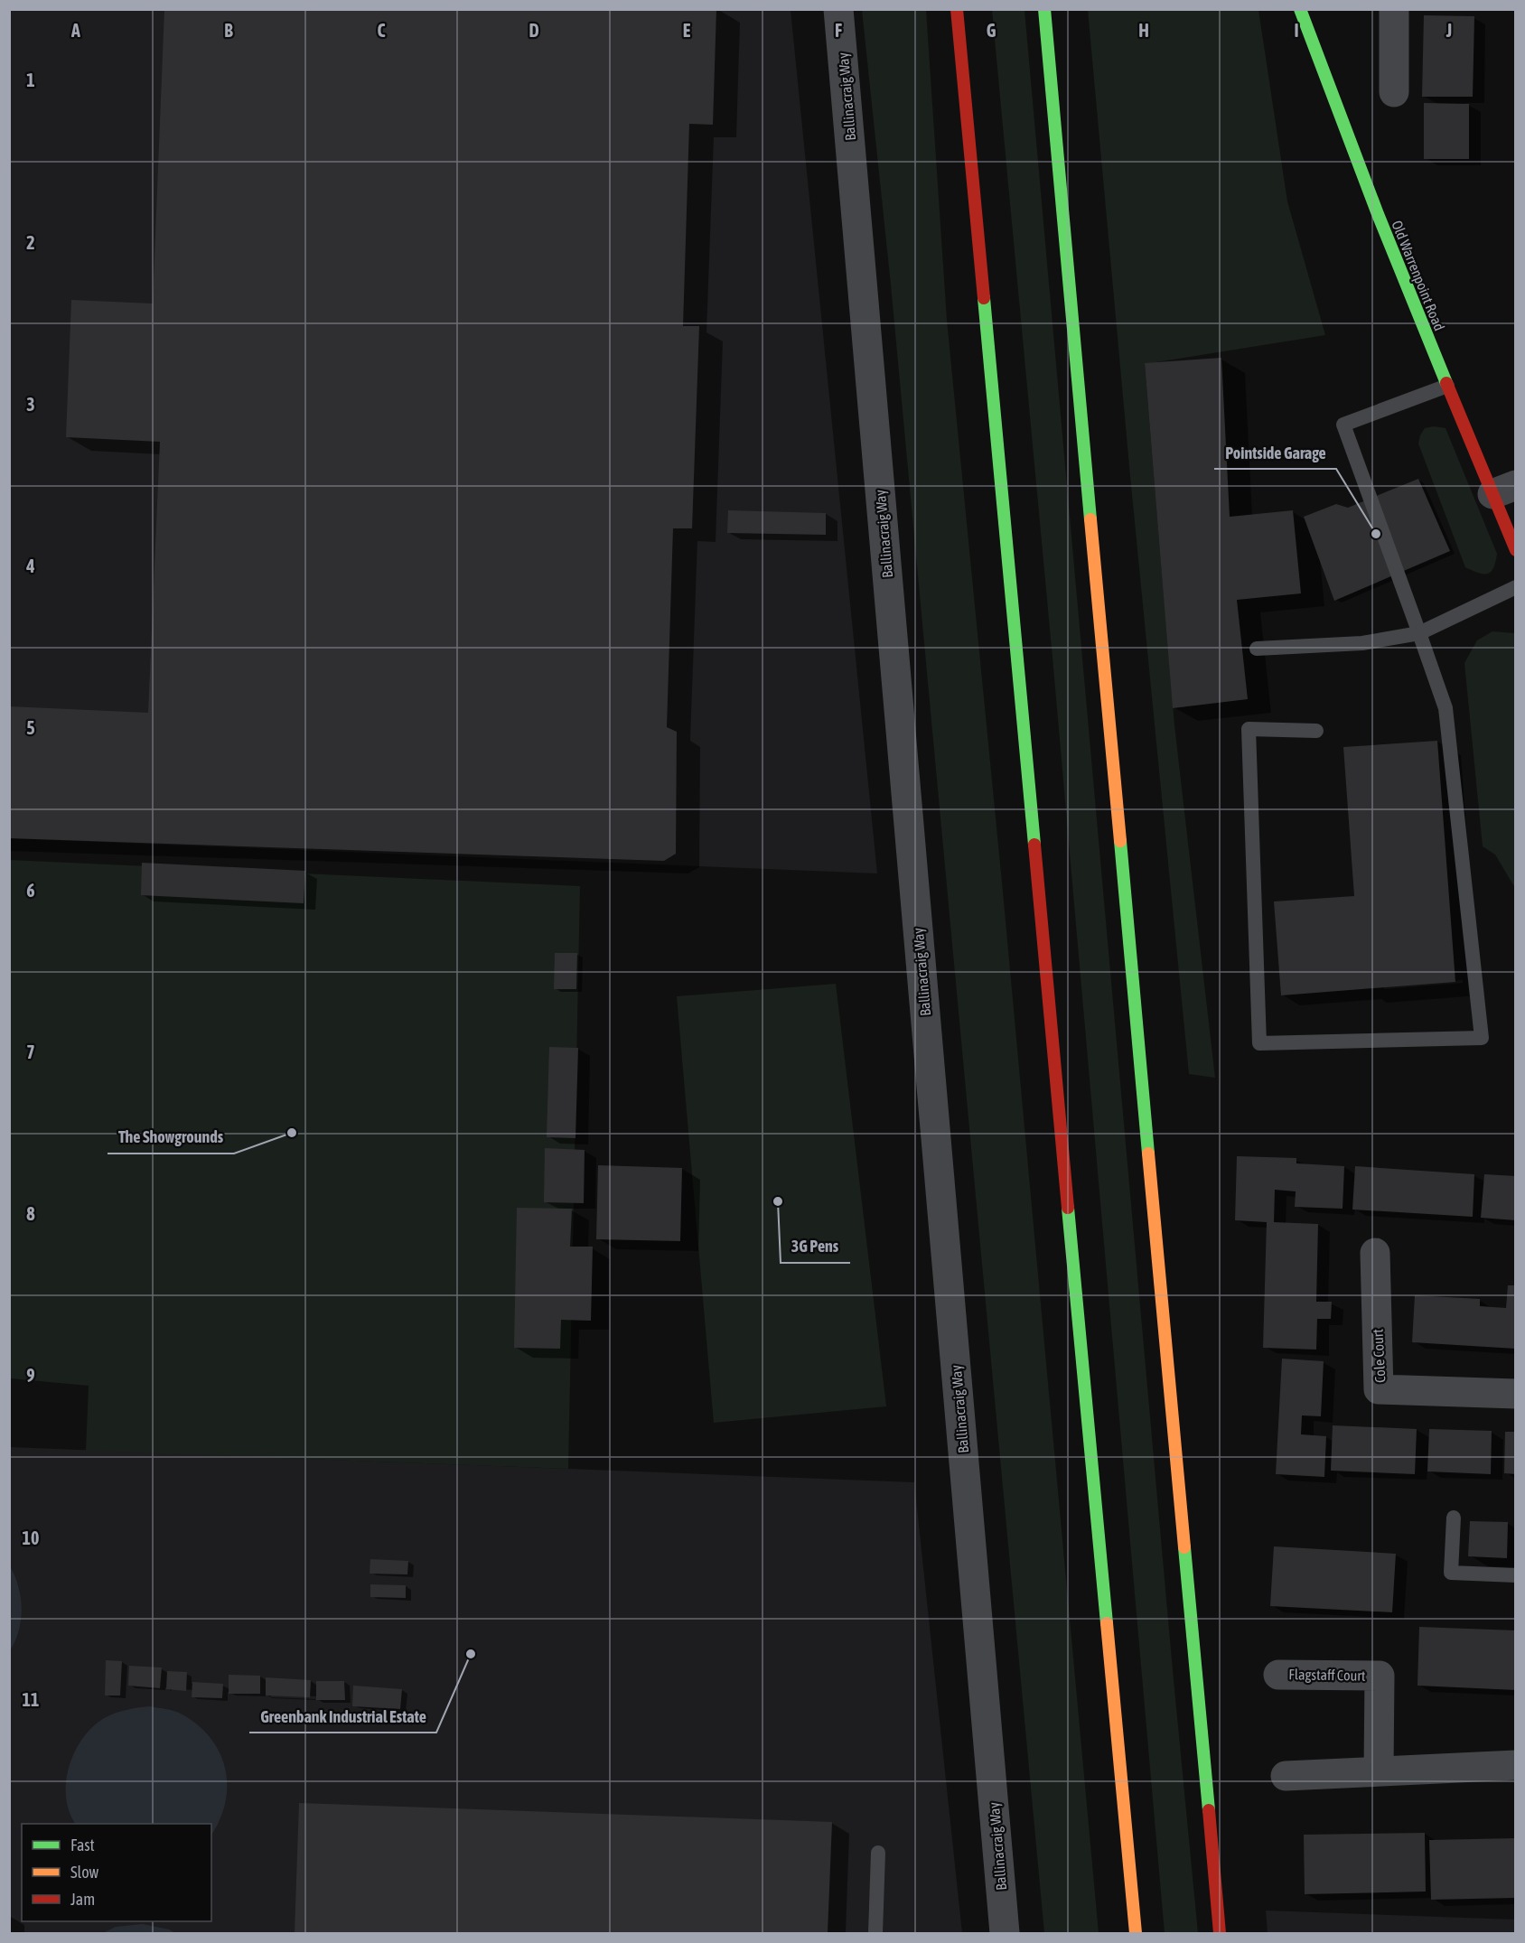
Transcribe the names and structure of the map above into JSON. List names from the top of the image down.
{
  "streets": {
    "main road": ["Old Warrenpoint Road"],
    "street": ["Ballinacraig Way", "Cole Court", "Flagstaff Court"]
  },
  "places": [
    "Pointside Garage",
    "The Showgrounds",
    "3G Pens",
    "Greenbank Industrial Estate"
  ],
  "legend": ["Fast", "Slow", "Jam"],
  "grid": {
    "columns": [
      "A",
      "B",
      "C",
      "D",
      "E",
      "F",
      "G",
      "H",
      "I",
      "J"
    ],
    "rows": [
      "1",
      "2",
      "3",
      "4",
      "5",
      "6",
      "7",
      "8",
      "9",
      "10",
      "11"
    ]
  }
}
